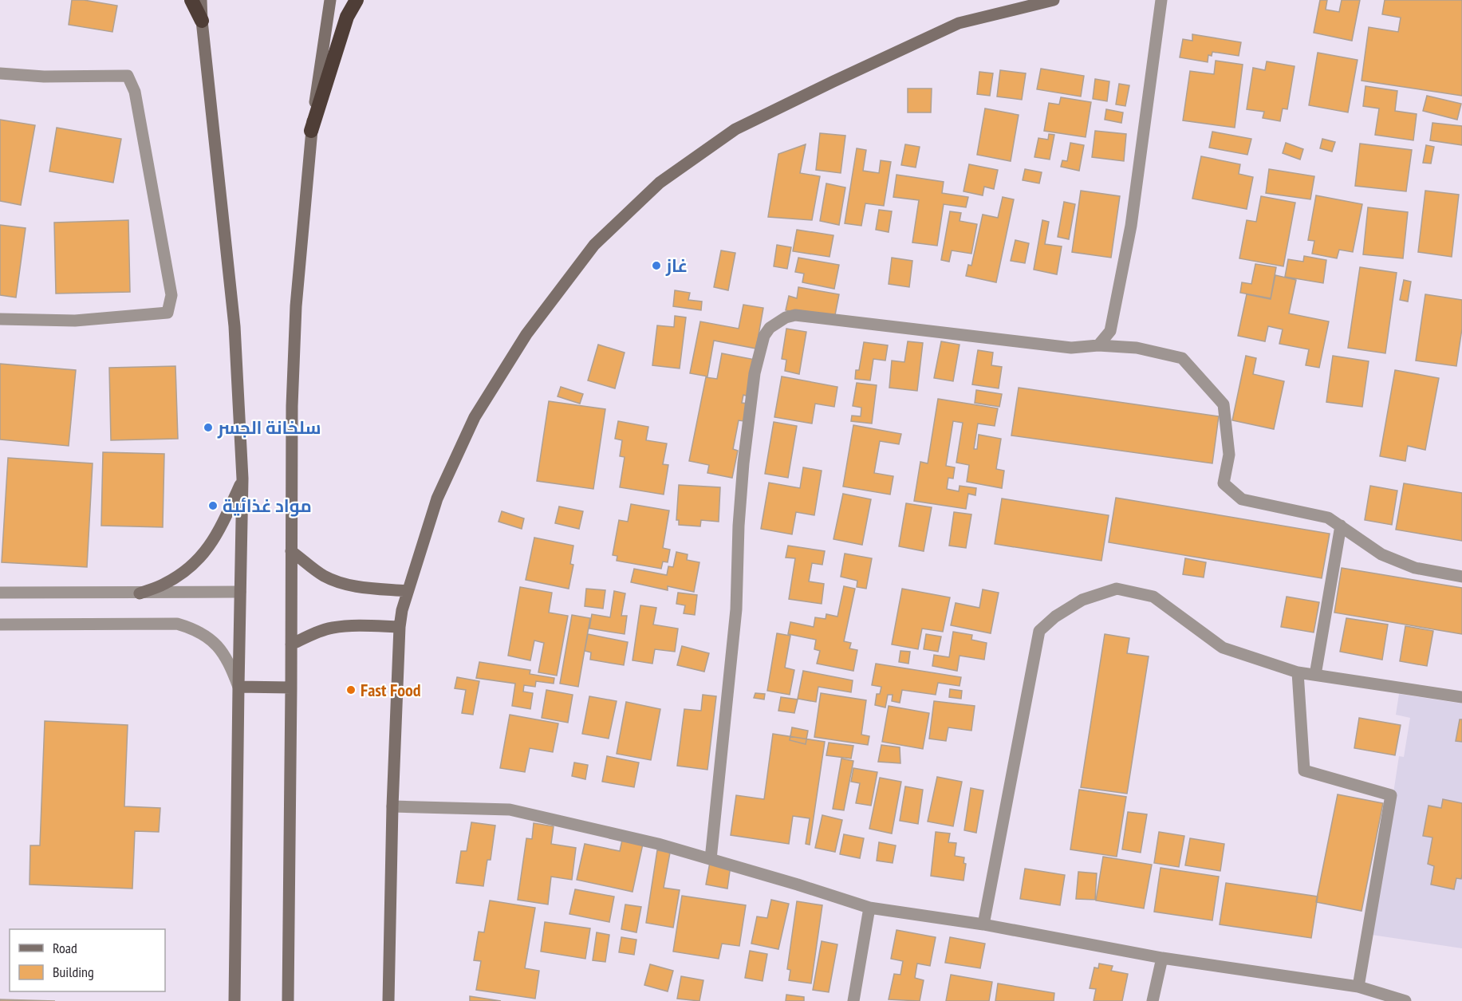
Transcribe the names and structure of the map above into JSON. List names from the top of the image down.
{
  "places": [
    "غاز",
    "سلخانة الجسر",
    "مواد غذائية",
    "Fast Food"
  ],
  "legend": ["Road", "Building"]
}
